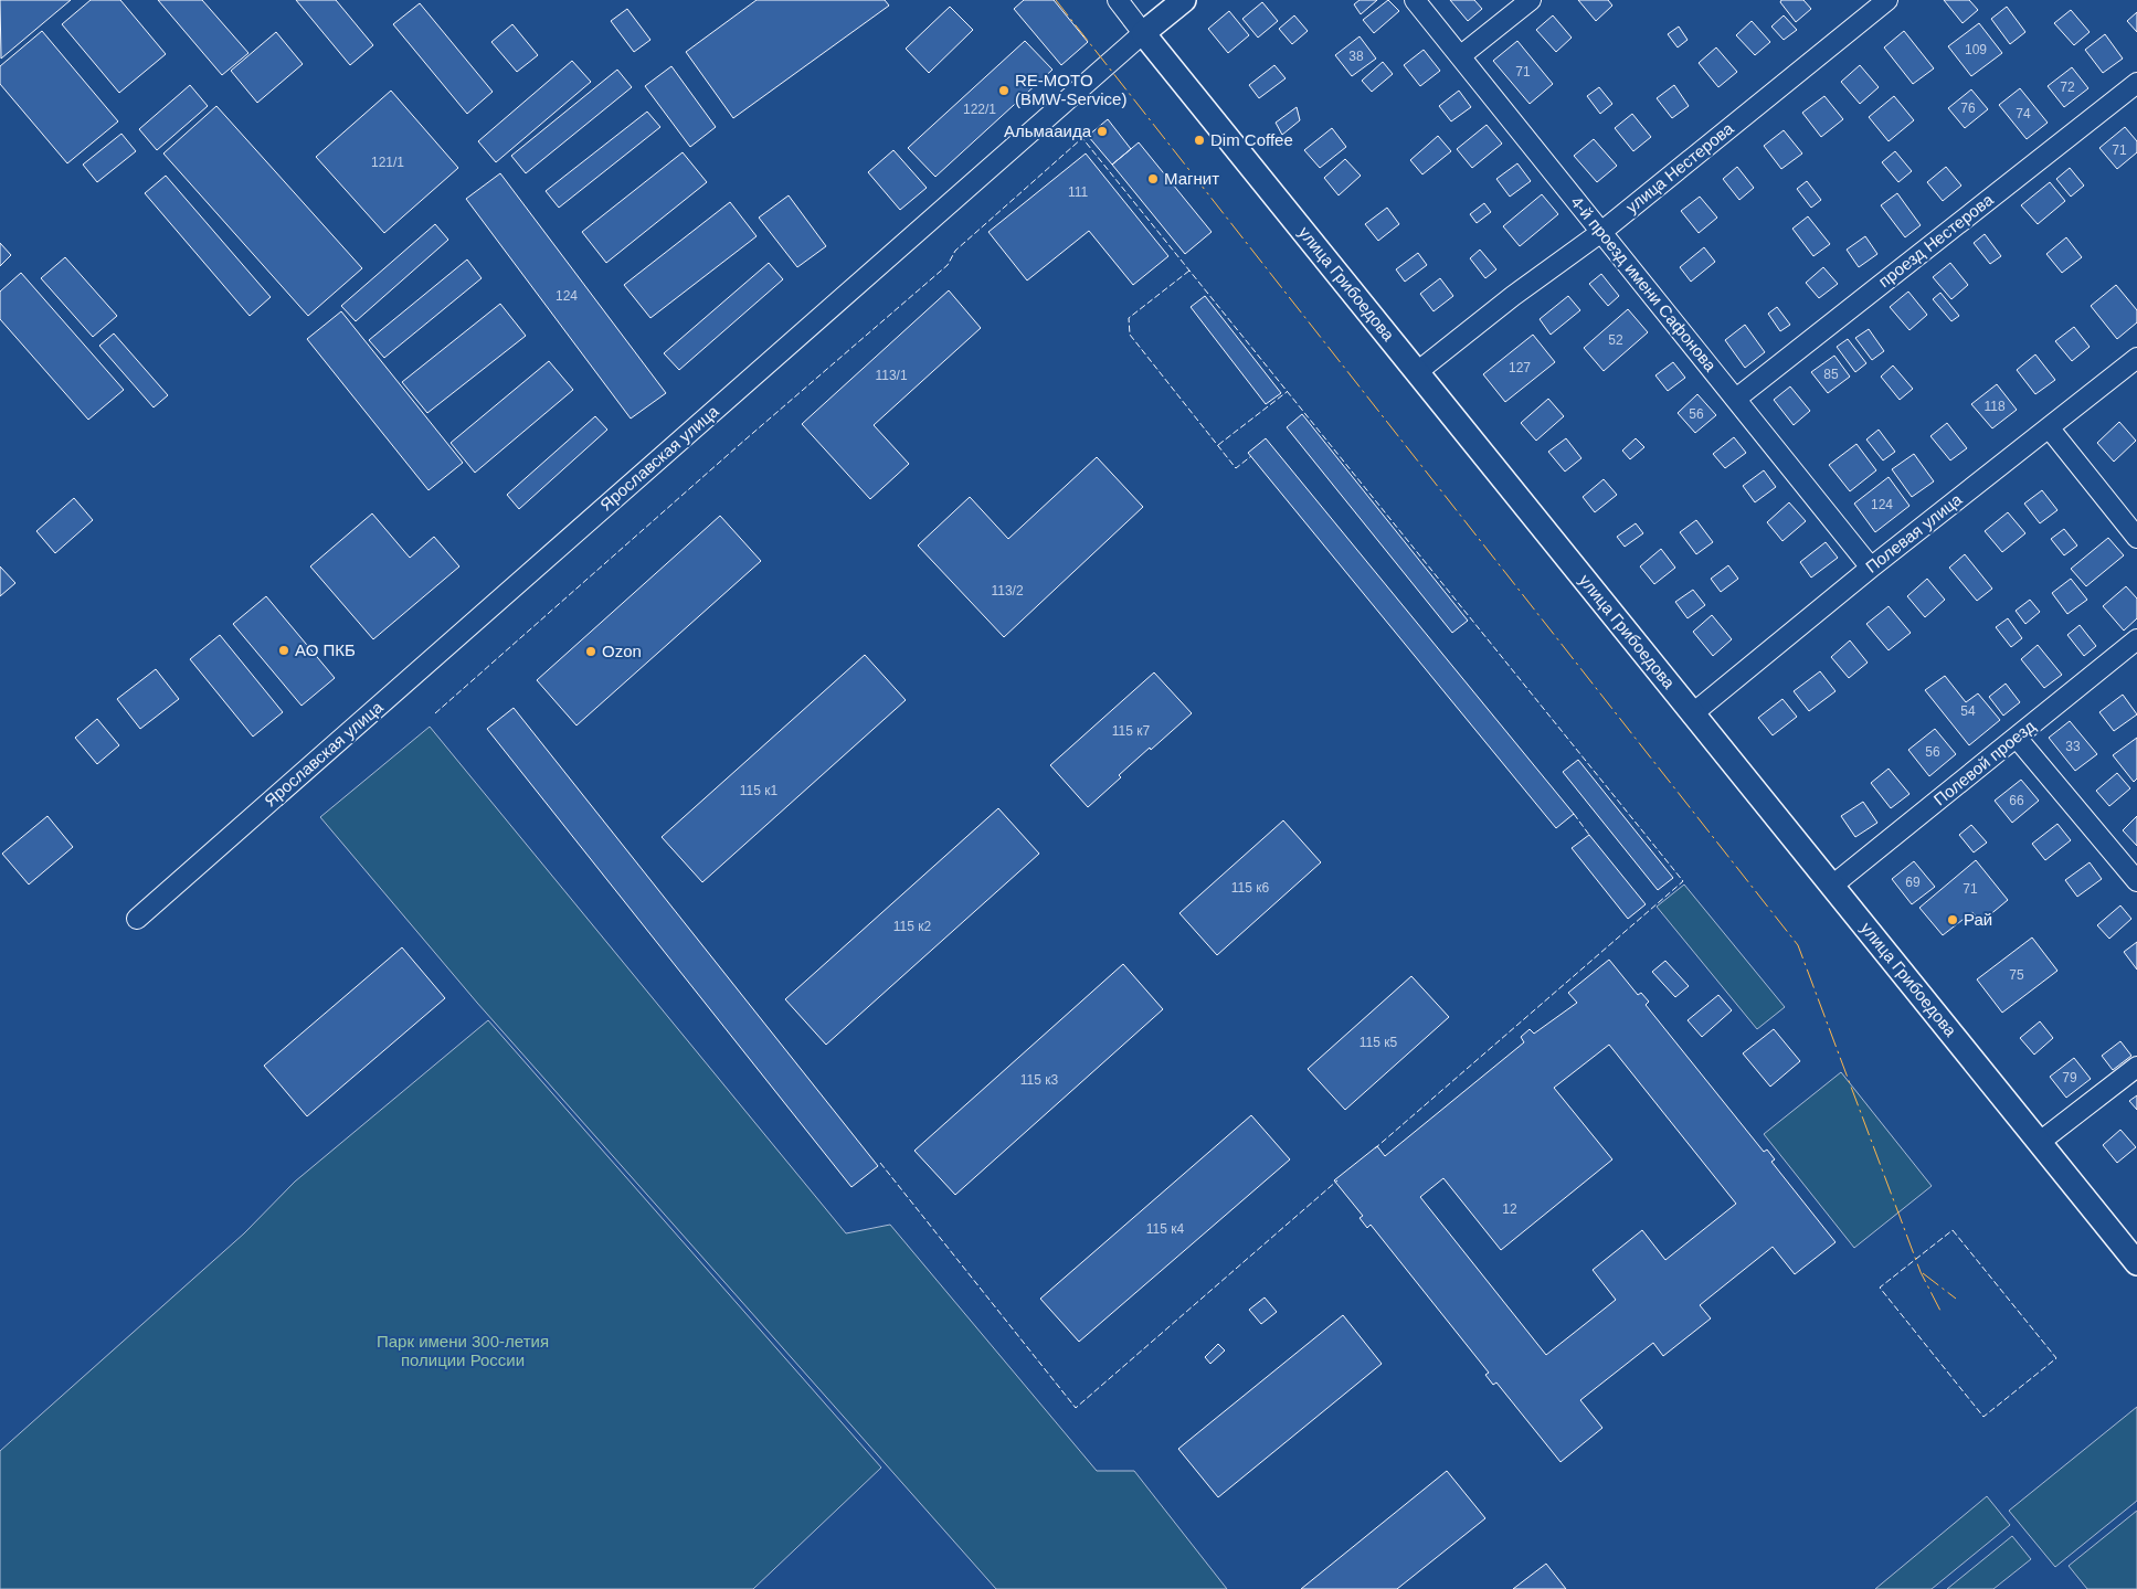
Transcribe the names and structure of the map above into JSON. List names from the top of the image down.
{
  "streets": {
    "street": [
      "улица Нестерова",
      "проезд Нестерова",
      "улица Грибоедова",
      "4-й проезд имени Сафонова",
      "Ярославская улица",
      "Полевая улица",
      "Полевой проезд"
    ]
  },
  "crossings": [
    ["улица Нестерова", "улица Грибоедова"],
    ["улица Нестерова", "4-й проезд имени Сафонова"],
    ["проезд Нестерова", "4-й проезд имени Сафонова"],
    ["улица Грибоедова", "Ярославская улица"],
    ["улица Грибоедова", "Полевая улица"],
    ["улица Грибоедова", "Полевой проезд"],
    ["4-й проезд имени Сафонова", "Полевая улица"]
  ],
  "parks": ["Парк имени 300-летия полиции России"],
  "places": [
    "RE-MOTO (BMW-Service)",
    "Альмааида",
    "Dim Coffee",
    "Магнит",
    "АО ПКБ",
    "Ozon",
    "Рай"
  ],
  "house_numbers": [
    "109",
    "38",
    "71",
    "72",
    "76",
    "122/1",
    "74",
    "71",
    "121/1",
    "111",
    "124",
    "52",
    "127",
    "85",
    "113/1",
    "118",
    "56",
    "124",
    "113/2",
    "54",
    "115 к7",
    "33",
    "56",
    "115 к1",
    "66",
    "69",
    "115 к6",
    "71",
    "115 к2",
    "75",
    "115 к5",
    "79",
    "115 к3",
    "12",
    "115 к4"
  ]
}
